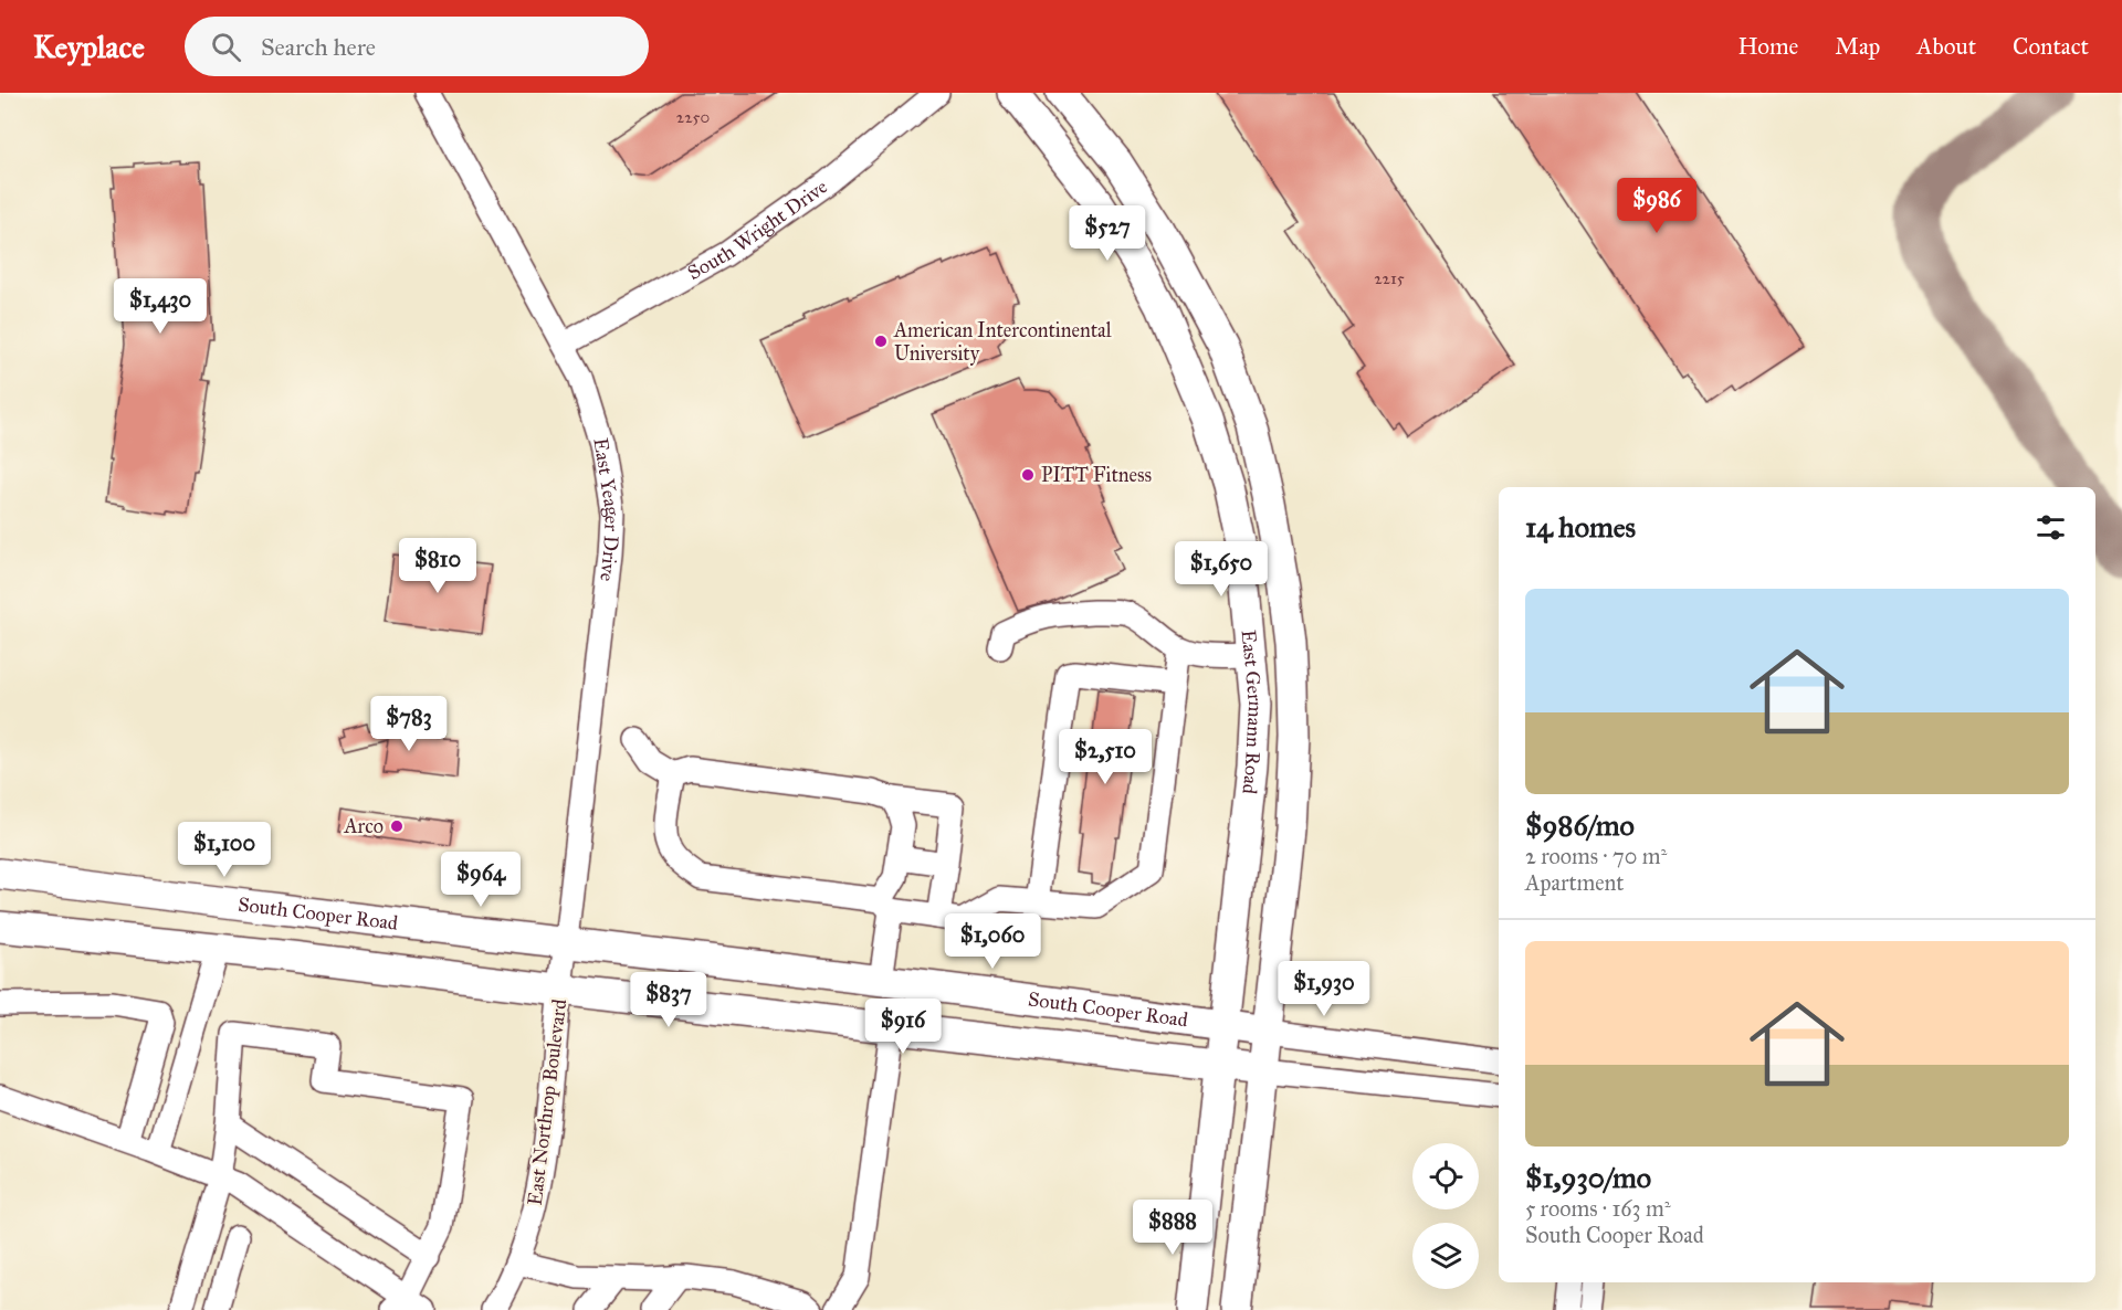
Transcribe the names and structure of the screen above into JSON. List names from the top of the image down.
{
  "streets": {
    "main road": ["East Germann Road", "South Cooper Road"],
    "street": ["South Wright Drive", "East Yeager Drive", "East Northrop Boulevard"]
  },
  "crossings": [
    ["South Wright Drive", "East Yeager Drive"],
    ["East Yeager Drive", "South Cooper Road"],
    ["East Yeager Drive", "East Northrop Boulevard"],
    ["East Germann Road", "South Cooper Road"],
    ["South Cooper Road", "East Northrop Boulevard"]
  ],
  "places": ["American Intercontinental University", "PITT Fitness", "Arco"],
  "house_numbers": ["2250", "2215"],
  "page": {
    "header": "Keyplace",
    "search": "Search here",
    "nav": [
      "Home",
      "Map",
      "About",
      "Contact"
    ],
    "price": [
      "$986",
      "$527",
      "$1,430",
      "$810",
      "$1,650",
      "$783",
      "$2,510",
      "$1,100",
      "$964",
      "$1,060",
      "$1,930",
      "$837",
      "$916",
      "$888"
    ],
    "heading": "14 homes",
    "list": [
      {
        "name": "$986/mo",
        "note": "2 rooms · 70 m² · Apartment"
      },
      {
        "name": "$1,930/mo",
        "note": "5 rooms · 163 m² · South Cooper Road"
      }
    ]
  }
}
